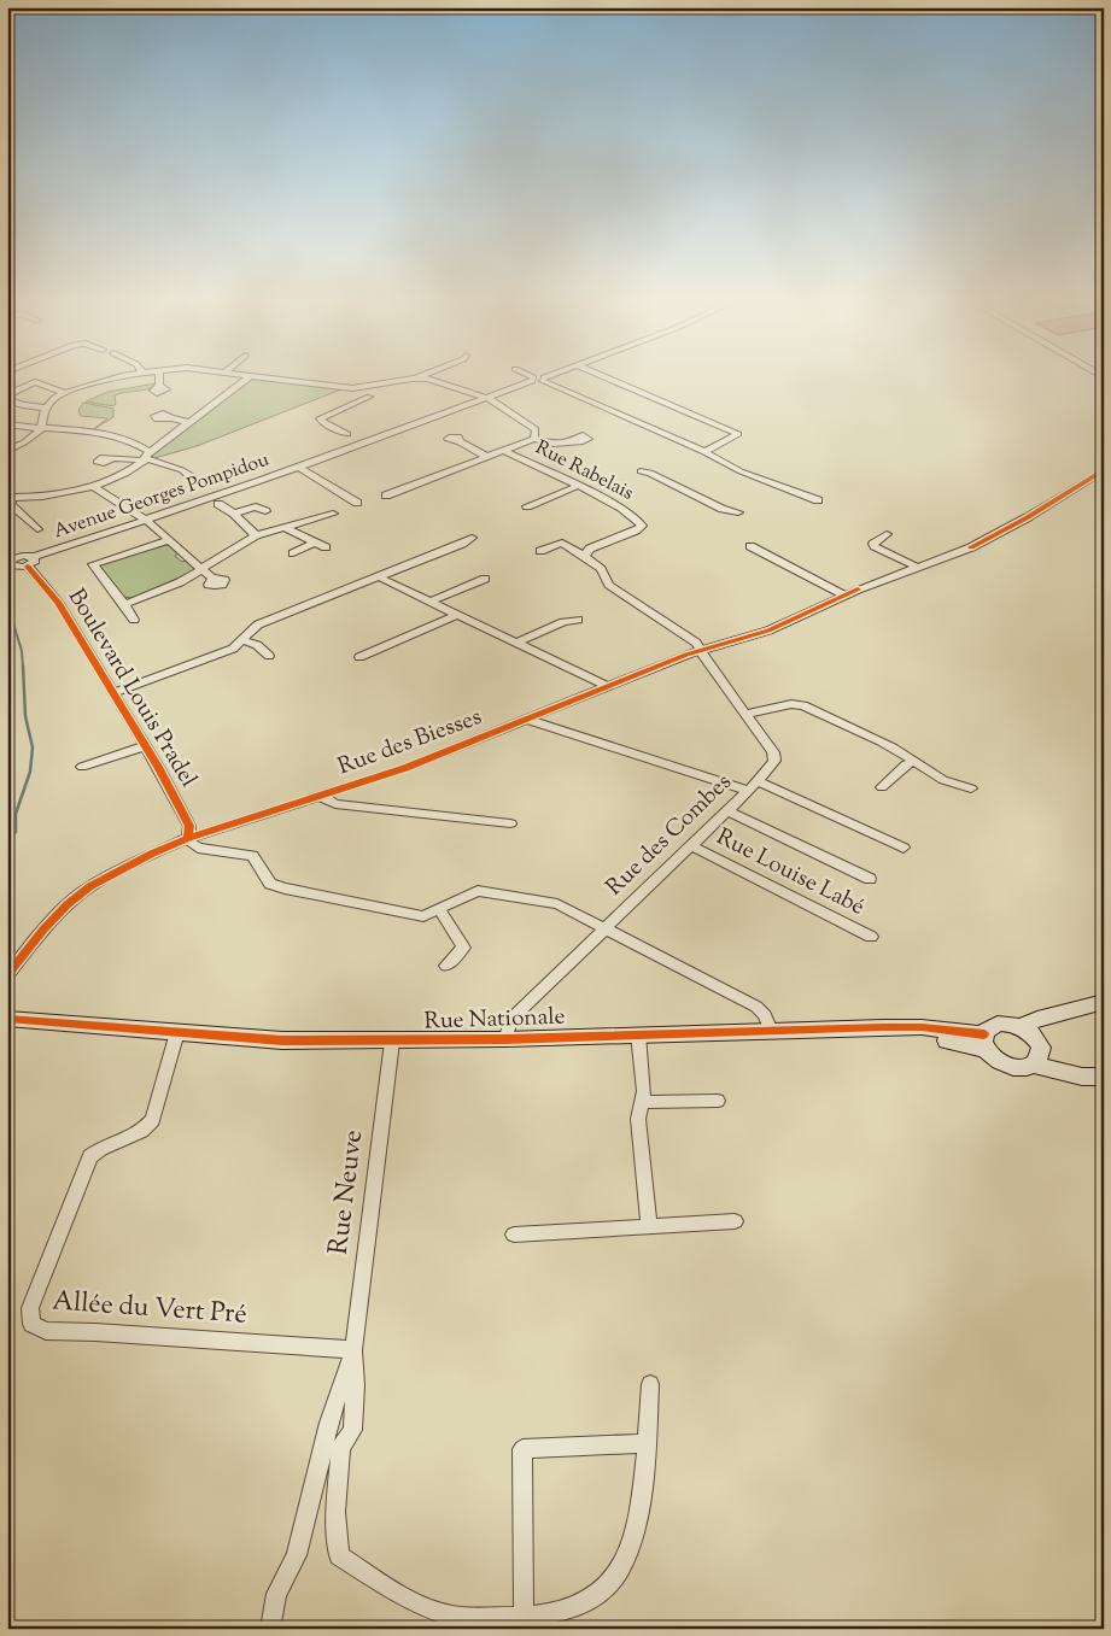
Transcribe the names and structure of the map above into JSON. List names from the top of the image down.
{
  "streets": {
    "main road": ["Rue Nationale"],
    "street": [
      "Rue Rabelais",
      "Avenue Georges Pompidou",
      "Boulevard Louis Pradel",
      "Rue des Biesses",
      "Rue des Combes",
      "Rue Louise Labé",
      "Rue Neuve",
      "Allée du Vert Pré"
    ]
  },
  "crossings": [
    ["Avenue Georges Pompidou", "Boulevard Louis Pradel"],
    ["Boulevard Louis Pradel", "Rue des Biesses"],
    ["Rue des Biesses", "Rue des Combes"],
    ["Rue des Combes", "Rue Louise Labé"],
    ["Rue des Combes", "Rue Nationale"],
    ["Rue Nationale", "Rue Neuve"],
    ["Rue Nationale", "Allée du Vert Pré"],
    ["Rue Neuve", "Allée du Vert Pré"]
  ]
}
